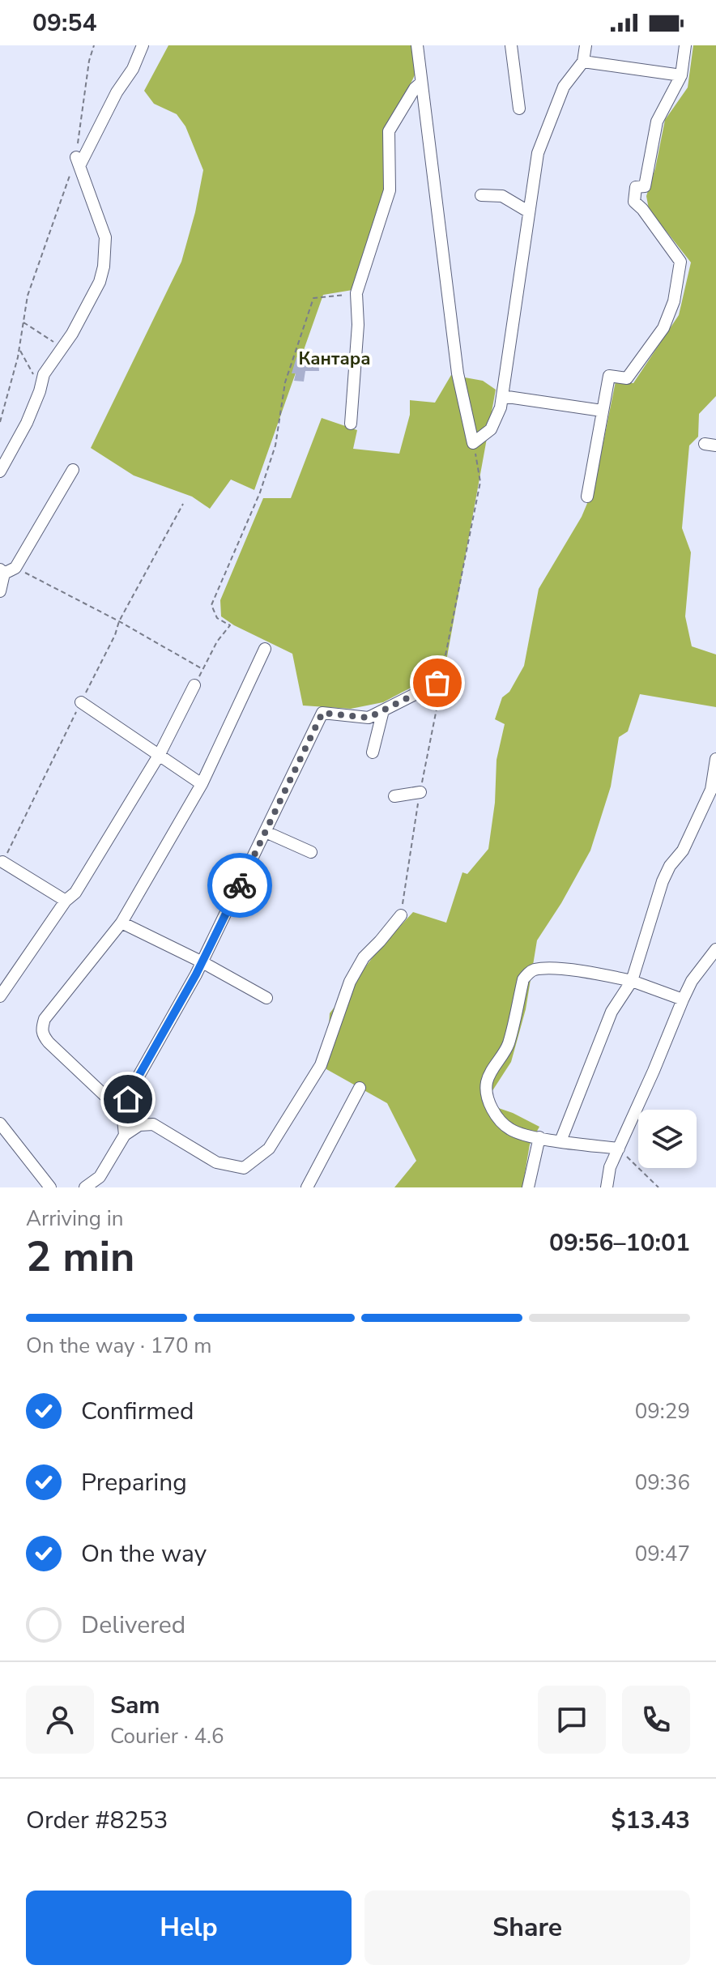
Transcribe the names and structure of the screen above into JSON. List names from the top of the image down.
{
  "districts": ["Кантара"],
  "page": {
    "status": "09:54",
    "heading": ["2 min", "Arriving in", "09:56–10:01"],
    "panel": [
      "Sam",
      "Courier · 4.6",
      "Order #8253",
      "$13.43"
    ],
    "bar": "On the way · 170 m",
    "list": [
      ["Confirmed", "09:29"],
      ["Preparing", "09:36"],
      ["On the way", "09:47"],
      "Delivered"
    ],
    "buttons": ["Help", "Share"]
  }
}
